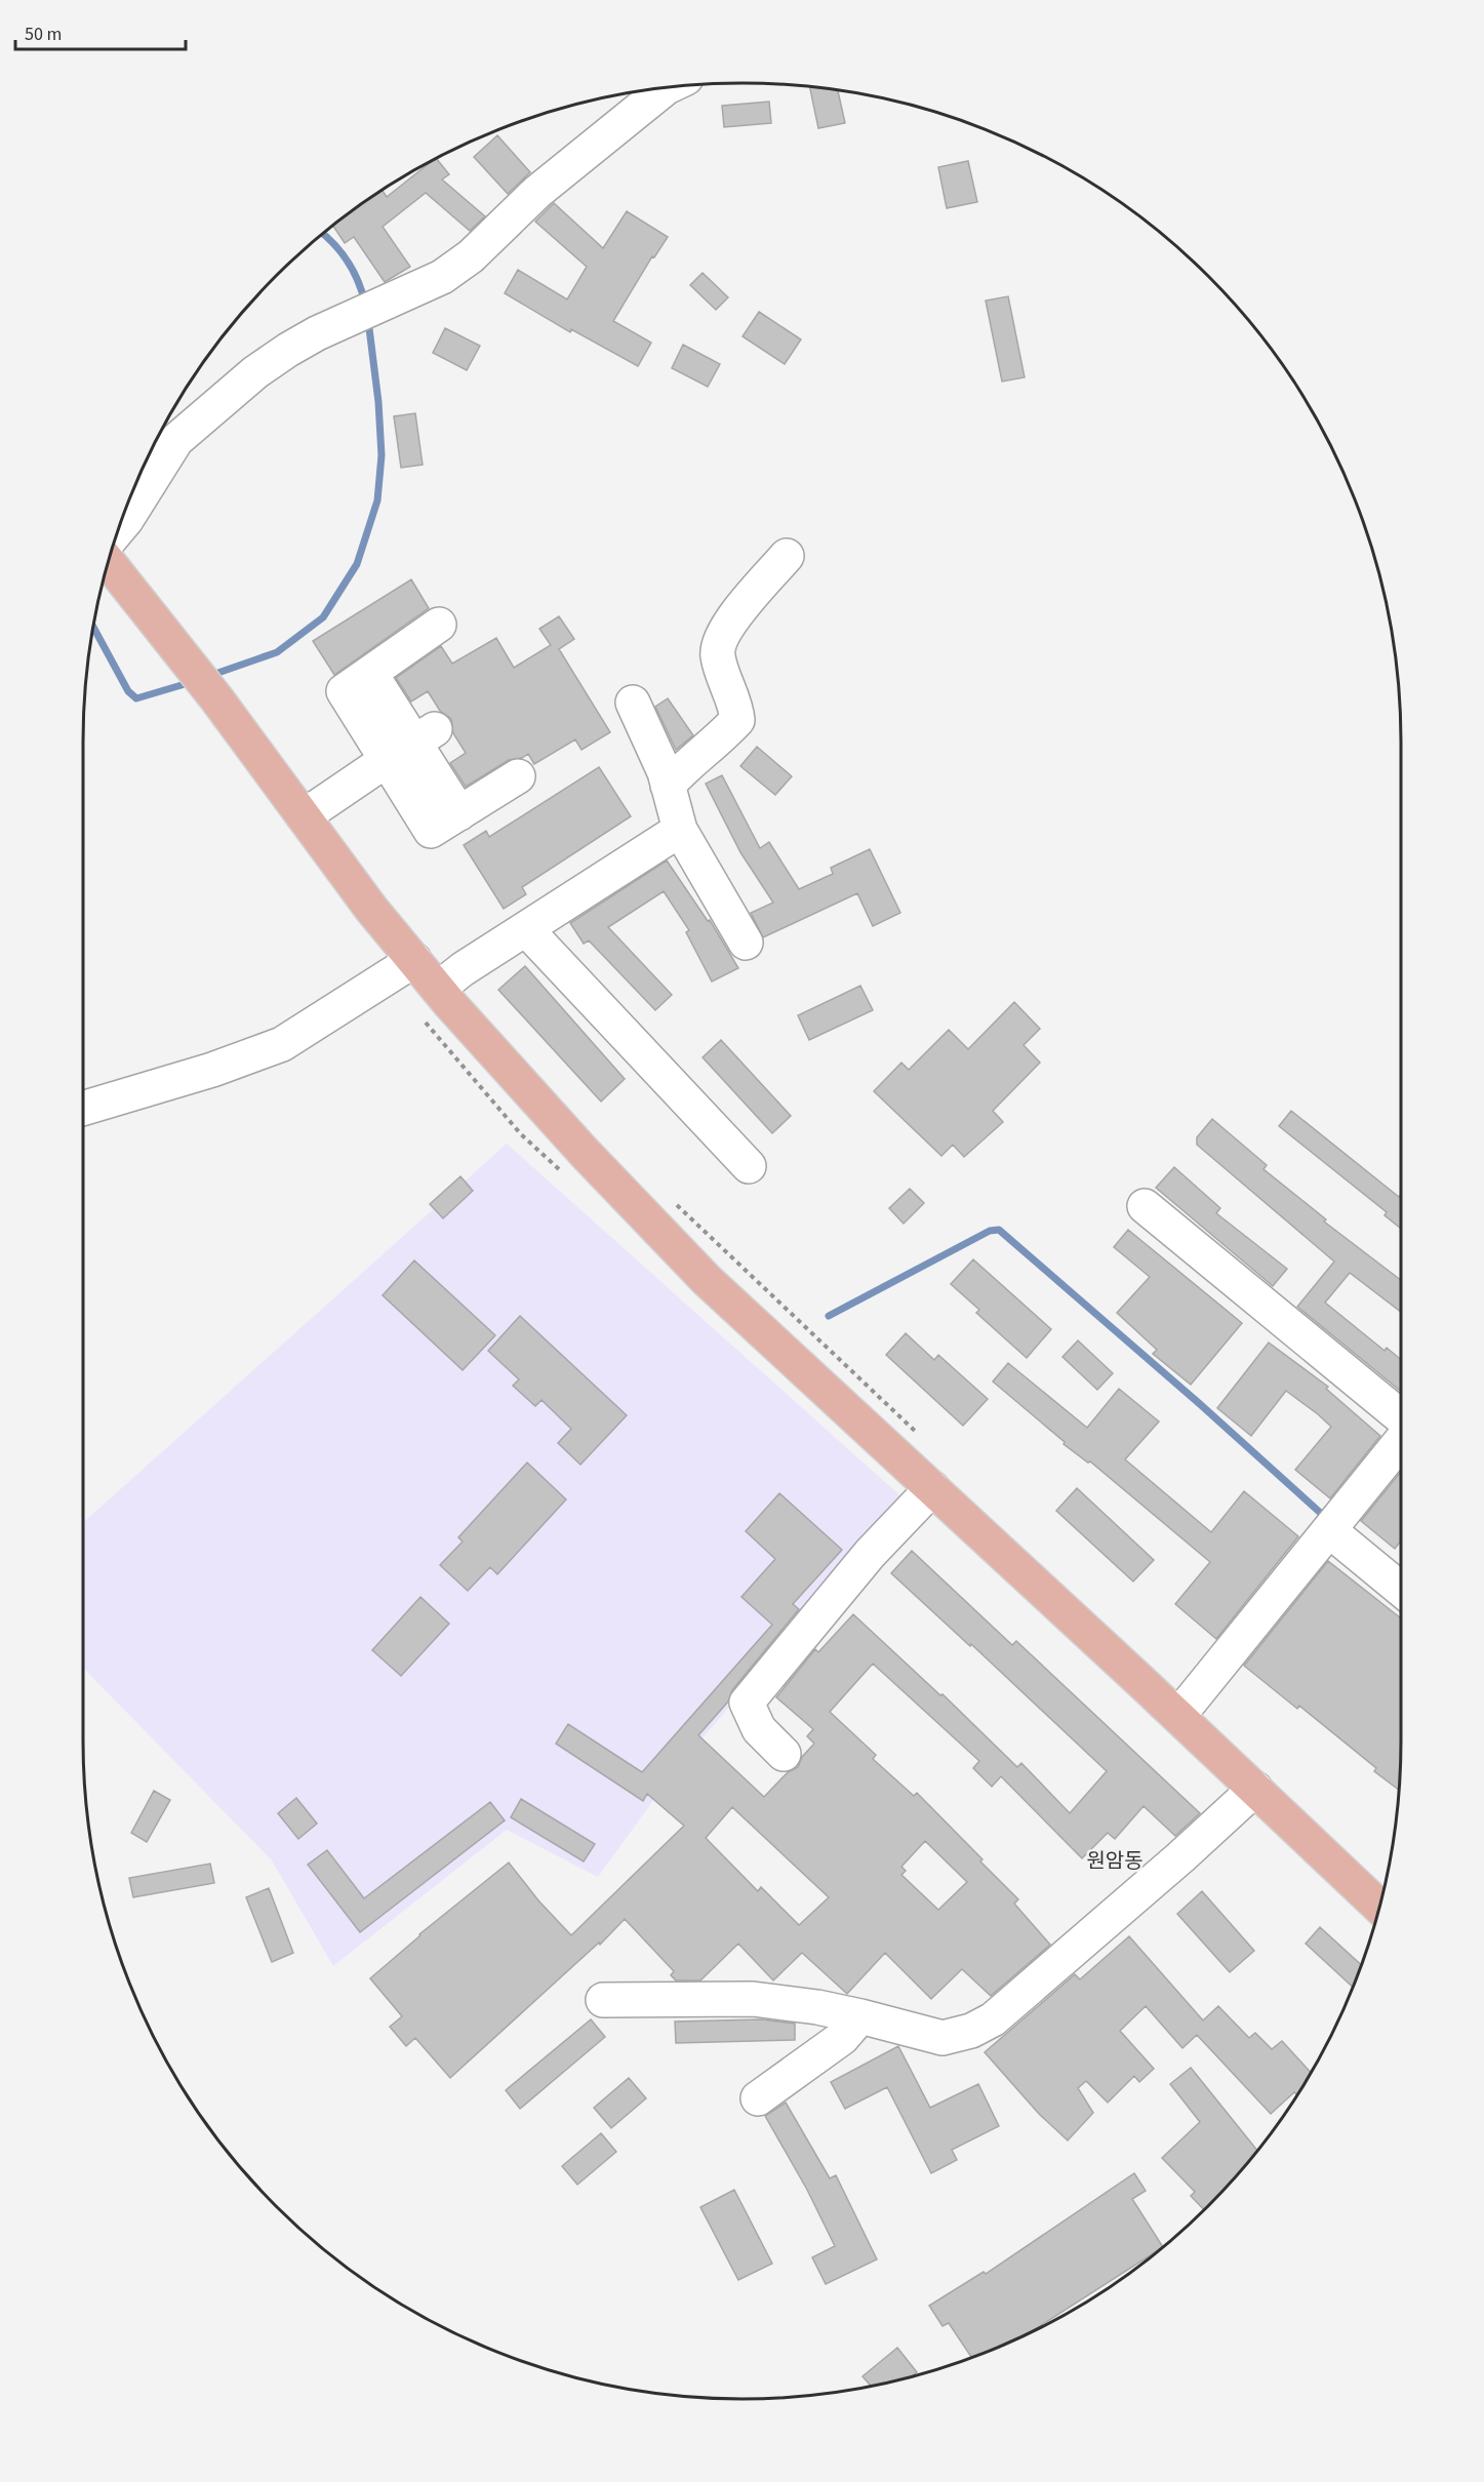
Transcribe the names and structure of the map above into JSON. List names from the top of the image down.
{
  "districts": ["원암동"],
  "scale_bar": "50 m"
}
